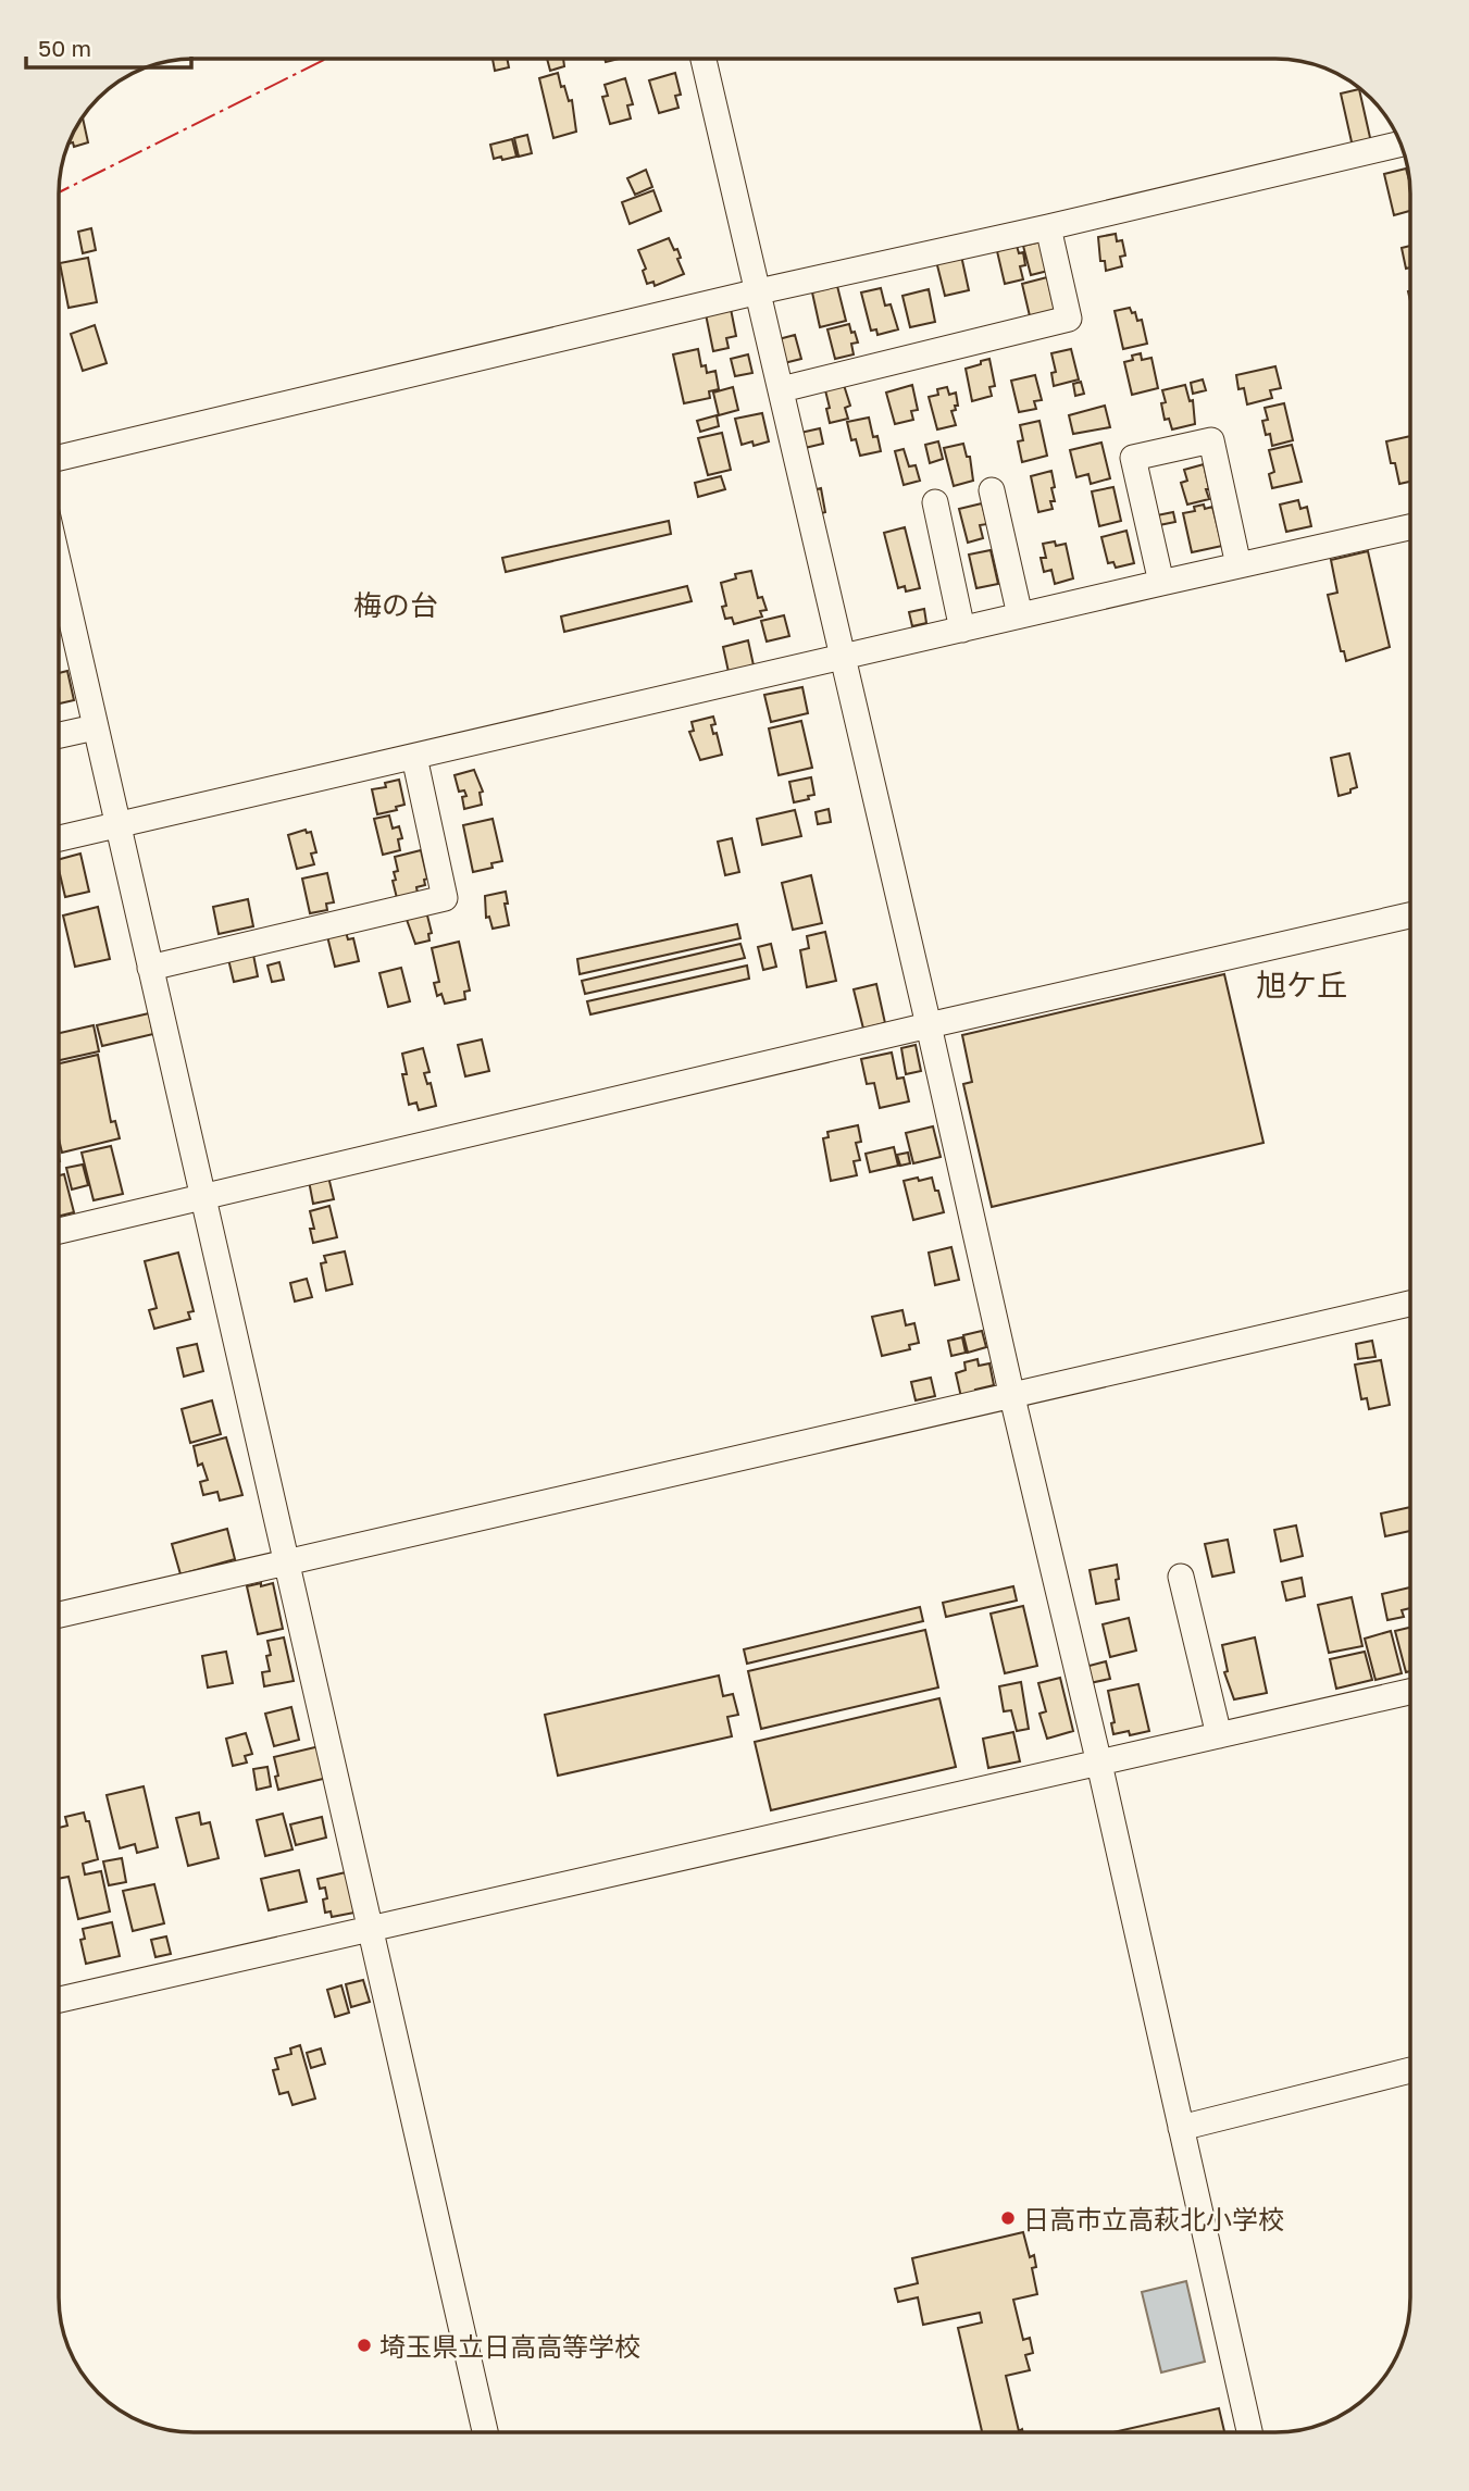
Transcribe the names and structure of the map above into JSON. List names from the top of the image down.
{
  "districts": ["梅の台", "旭ケ丘"],
  "places": ["日高市立高萩北小学校", "埼玉県立日高高等学校"],
  "scale_bar": "50 m"
}
